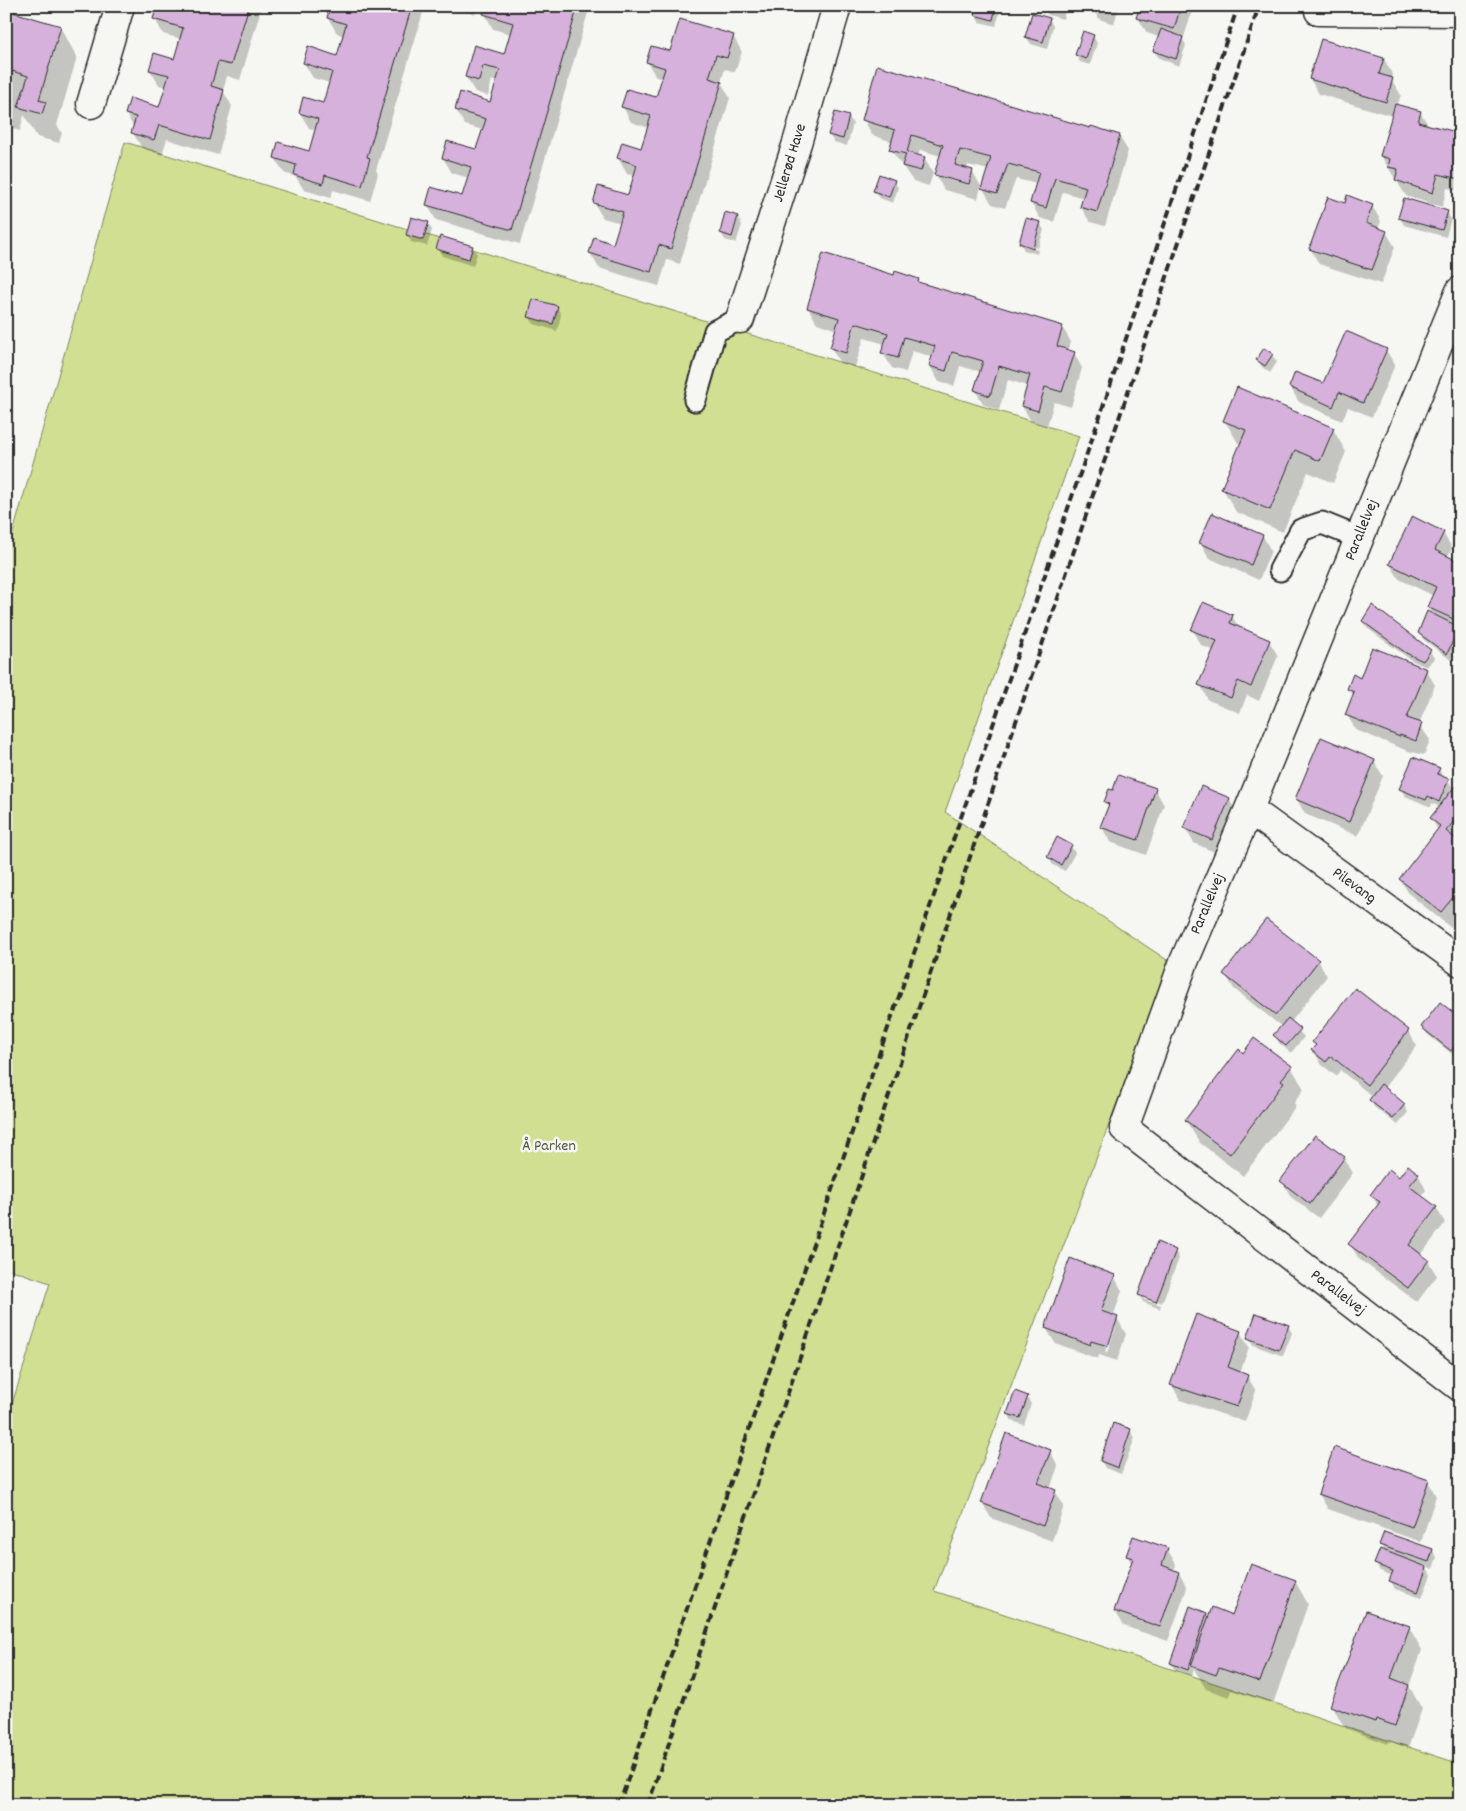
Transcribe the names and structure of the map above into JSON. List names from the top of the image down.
{
  "streets": {
    "street": ["Jellerød Have", "Parallelvej", "Pilevang"]
  },
  "crossings": [
    ["Parallelvej", "Pilevang"]
  ],
  "parks": ["Å Parken"]
}
